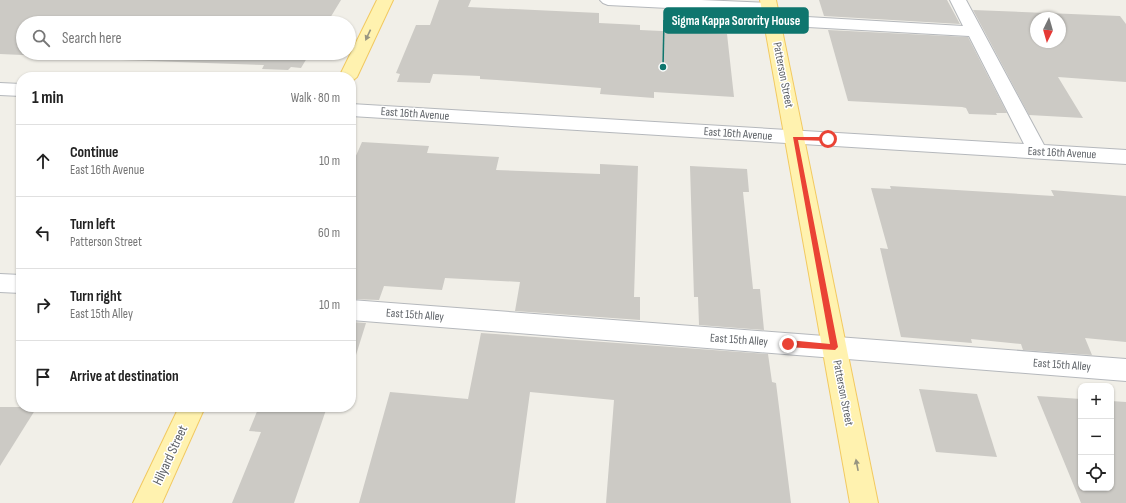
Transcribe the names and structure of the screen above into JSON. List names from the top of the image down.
{
  "streets": {
    "main road": ["Patterson Street", "Hilyard Street"],
    "street": ["East 16th Avenue", "East 15th Alley"]
  },
  "crossings": [
    ["Patterson Street", "East 16th Avenue"],
    ["Patterson Street", "East 15th Alley"]
  ],
  "places": ["Sigma Kappa Sorority House"],
  "north": "bottom",
  "page": {
    "search": "Search here",
    "heading": ["1 min", "Walk · 80 m"],
    "list": [
      ["Continue", "East 16th Avenue", "10 m"],
      ["Turn left", "Patterson Street", "60 m"],
      ["Turn right", "East 15th Alley", "10 m"],
      "Arrive at destination"
    ],
    "map_buttons": ["+", "−"]
  }
}
